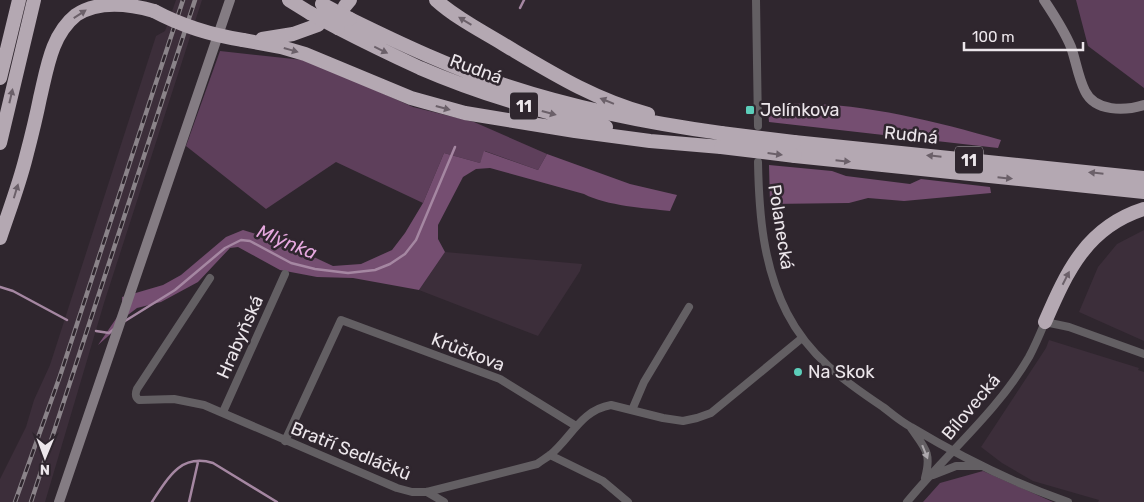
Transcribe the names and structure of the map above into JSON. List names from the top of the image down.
{
  "streets": {
    "highway": ["Rudná", "11"],
    "street": [
      "Polanecká",
      "Hrabyňská",
      "Krůčkova",
      "Bílovecká",
      "Bratří Sedláčků"
    ]
  },
  "crossings": [
    ["Polanecká", "Bílovecká"],
    ["Polanecká", "Bratří Sedláčků"],
    ["Hrabyňská", "Bratří Sedláčků"],
    ["Krůčkova", "Bratří Sedláčků"]
  ],
  "water": ["Mlýnka"],
  "places": {
    "transit": ["Jelínkova"],
    "other": ["Na Skok"]
  },
  "scale_bar": "100 m",
  "north": "bottom"
}
